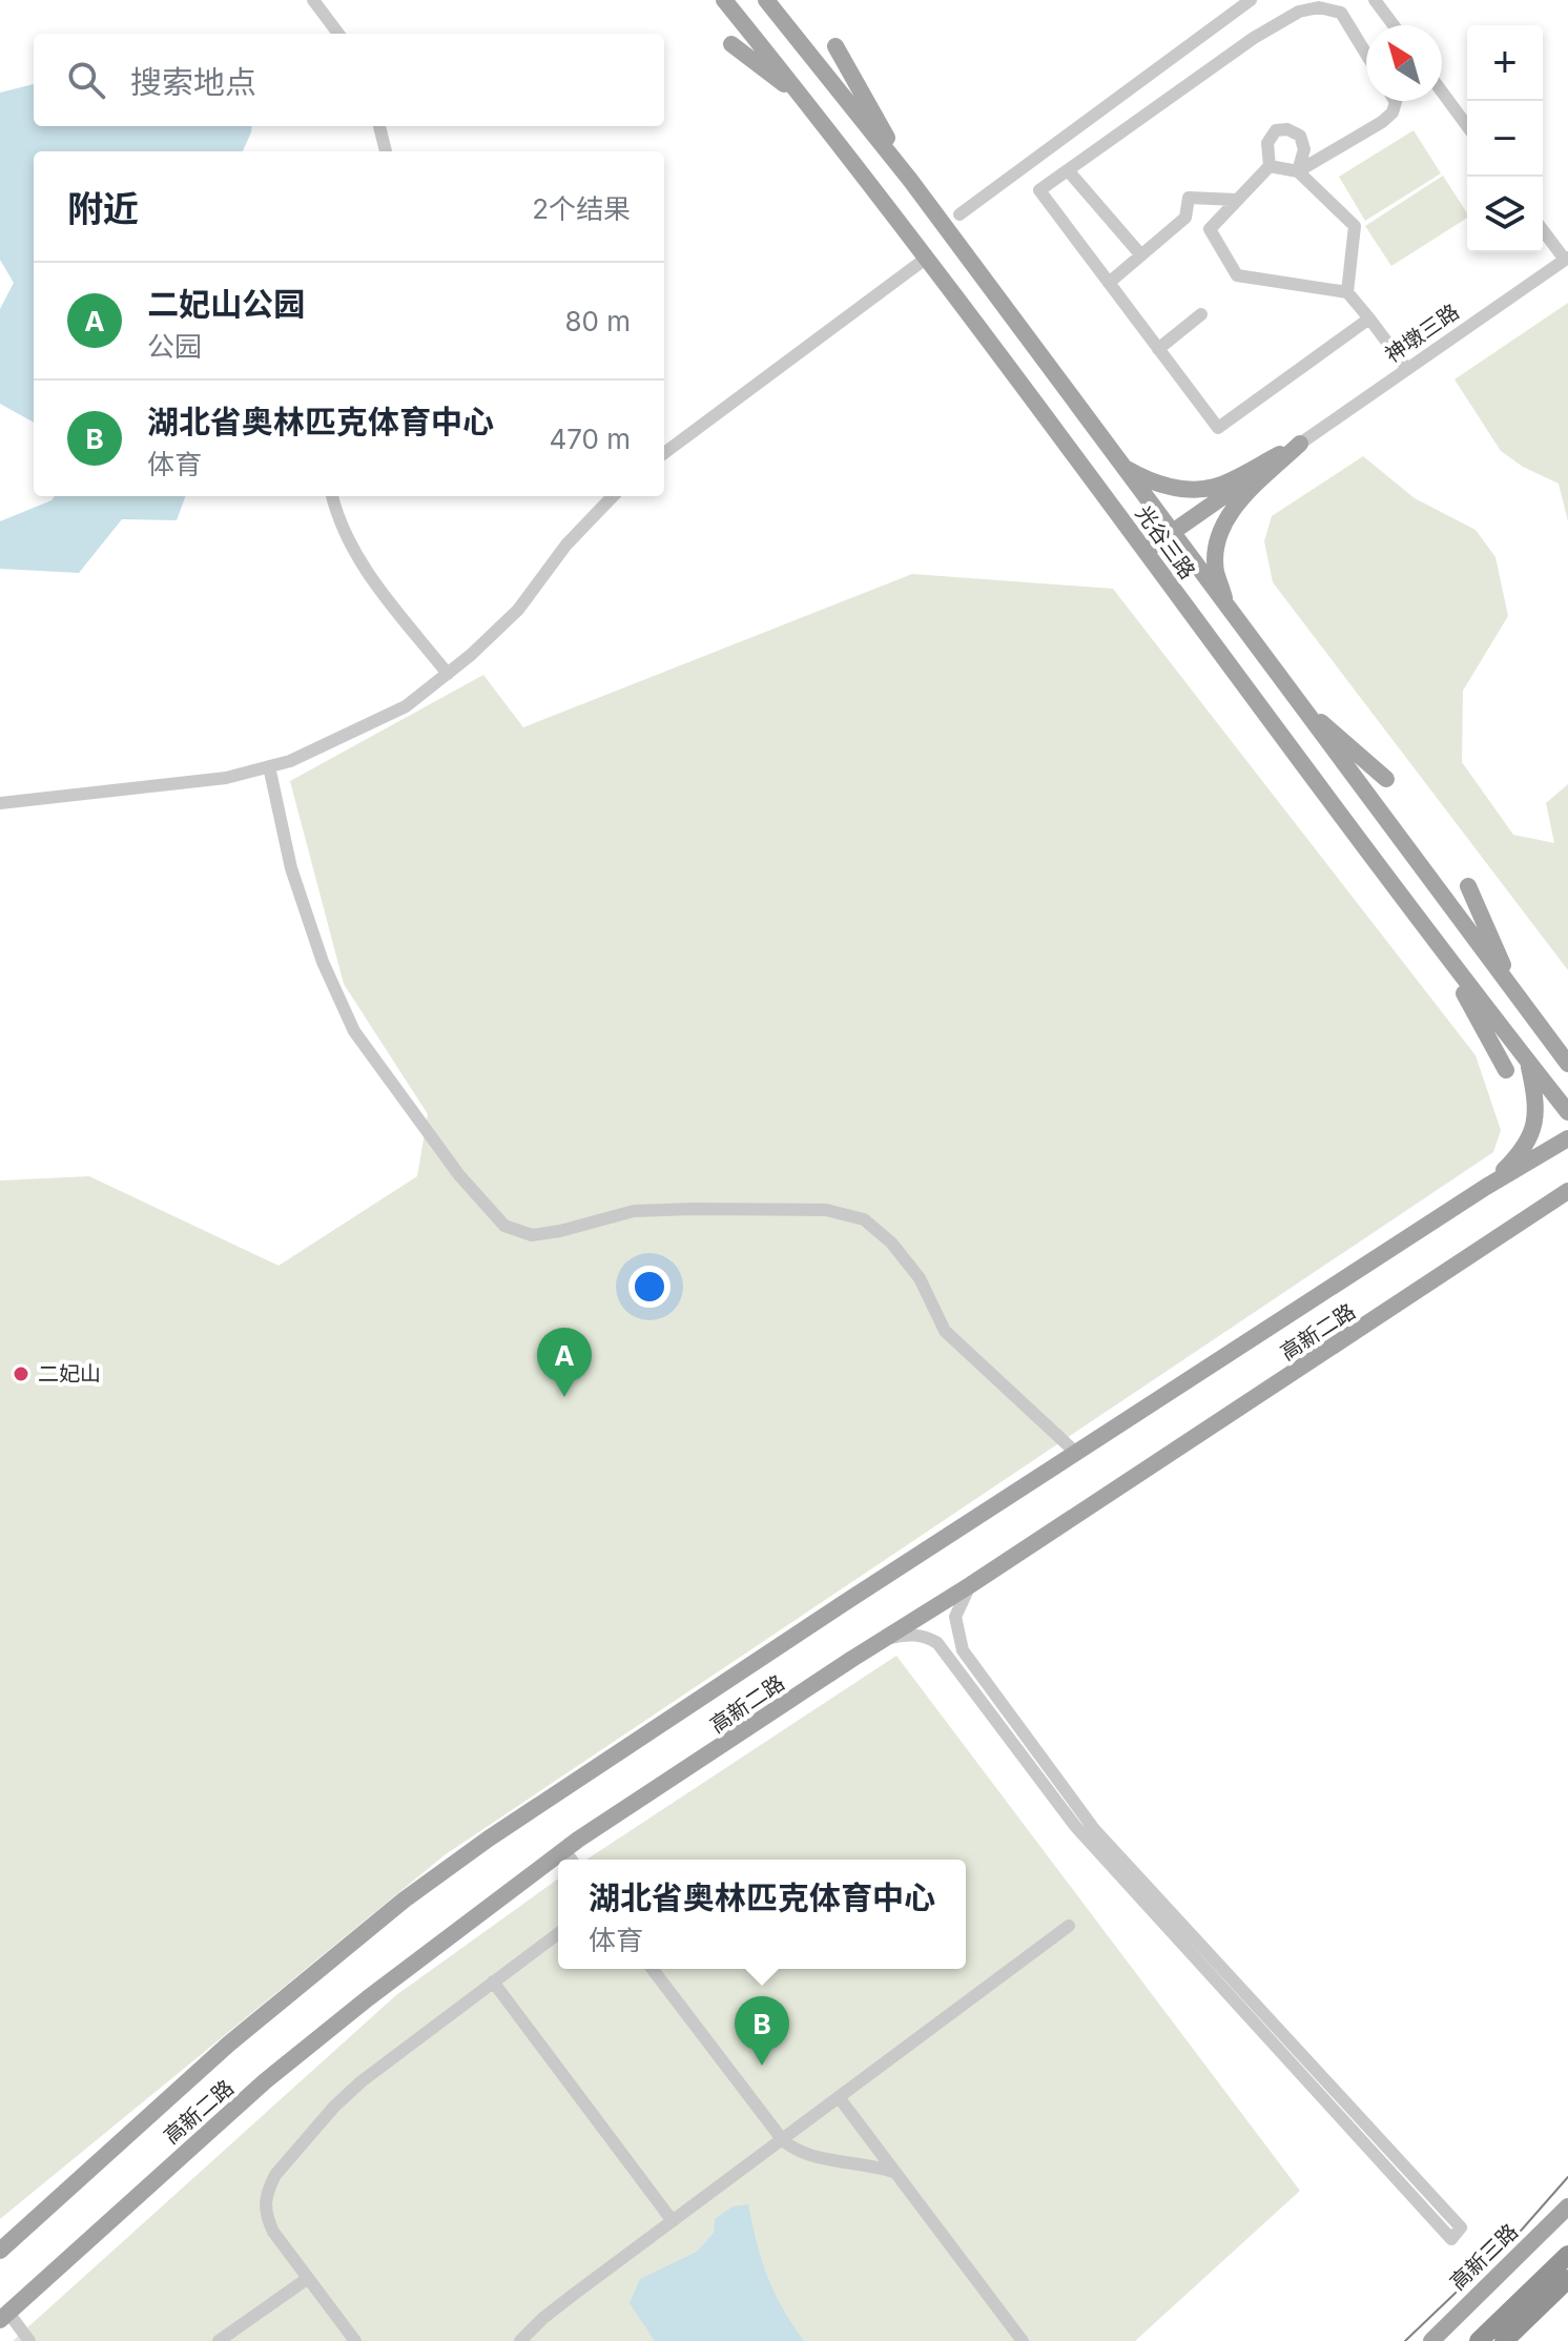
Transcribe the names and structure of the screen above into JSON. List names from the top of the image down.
{
  "streets": {
    "main road": ["光谷三路", "高新二路", "高新三路"],
    "street": ["神墩三路"]
  },
  "places": ["二妃山"],
  "north": "top left",
  "page": {
    "map_buttons": ["+", "−"],
    "search": "搜索地点",
    "heading": ["附近", "2个结果"],
    "list": [
      {
        "mark": "A",
        "name": "二妃山公园",
        "note": "公园",
        "value": "80 m"
      },
      {
        "mark": "B",
        "name": "湖北省奥林匹克体育中心",
        "note": "体育",
        "value": "470 m"
      }
    ],
    "pins": ["A", "B"],
    "popup": ["湖北省奥林匹克体育中心", "体育"]
  }
}
